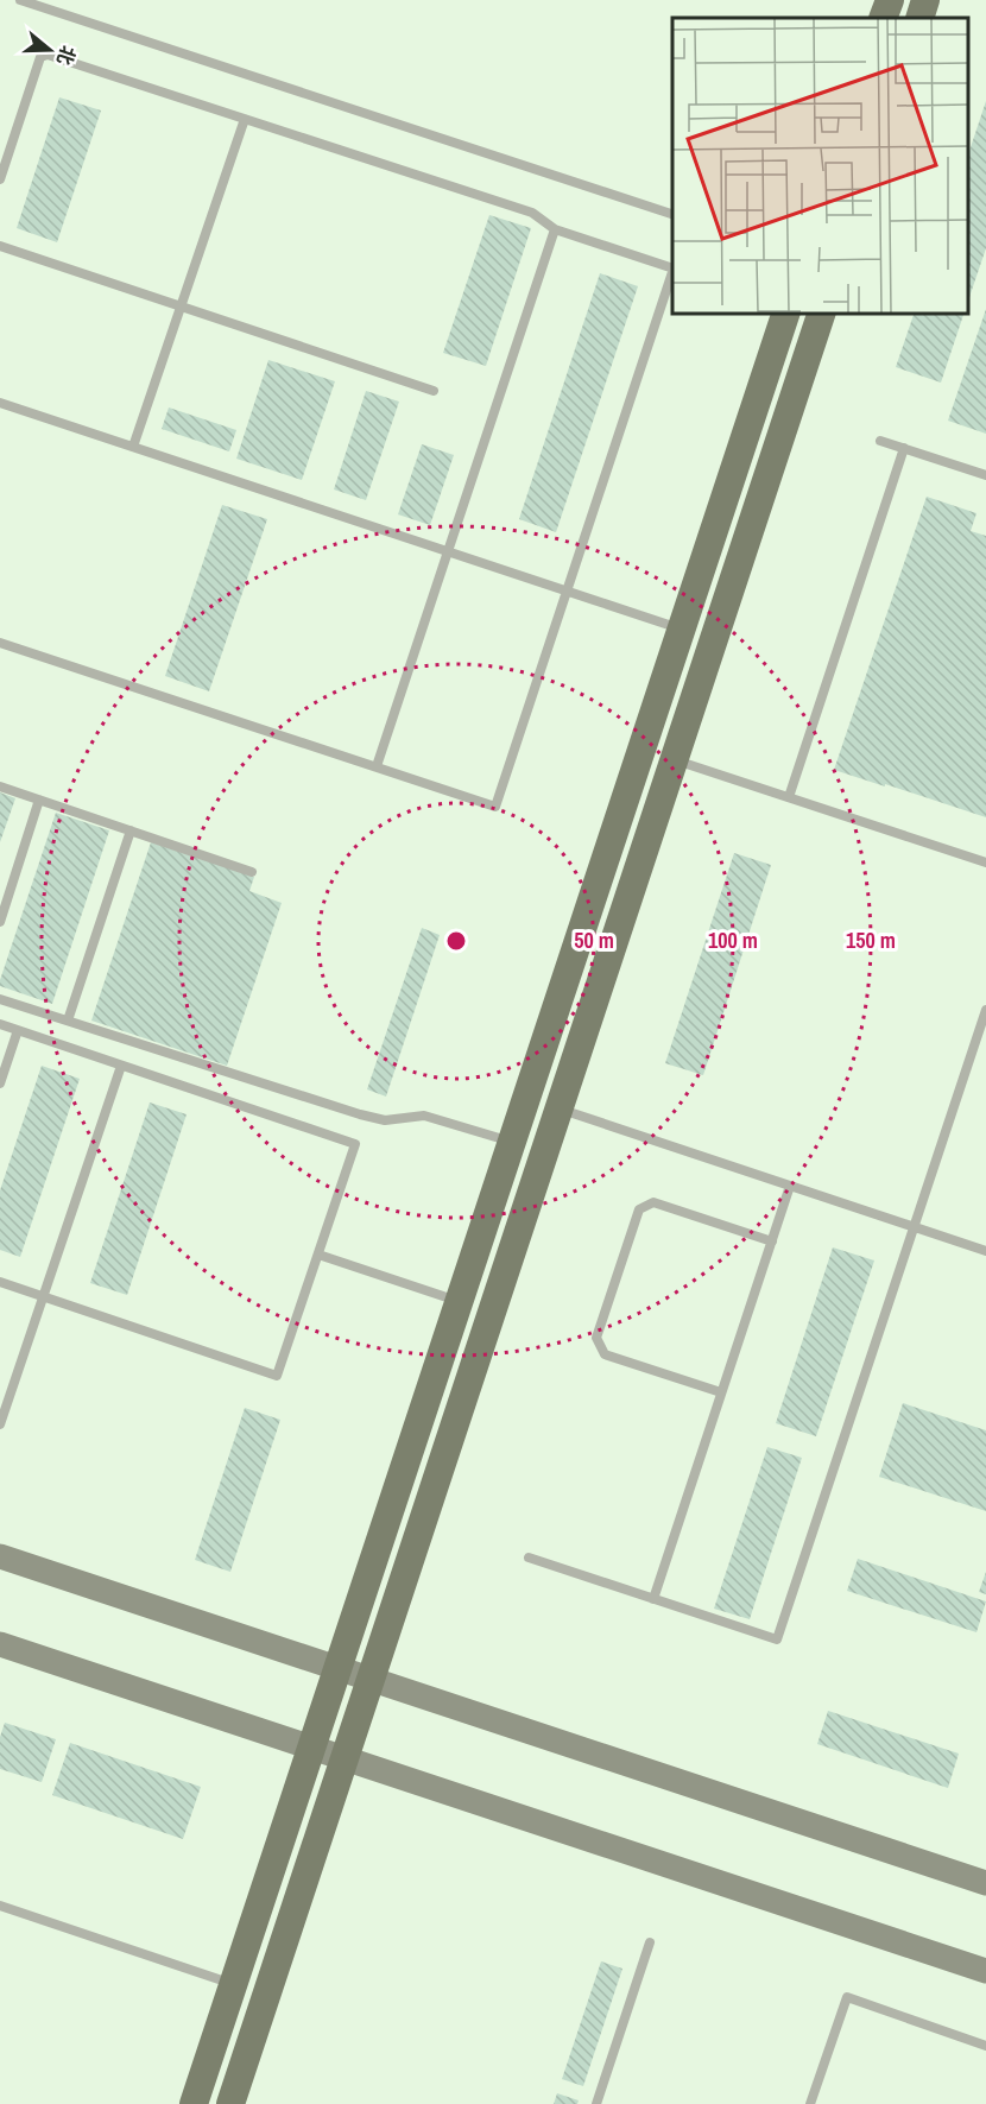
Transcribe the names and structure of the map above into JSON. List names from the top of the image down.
{
  "north": "right",
  "rings": ["50 m", "100 m", "150 m"]
}
